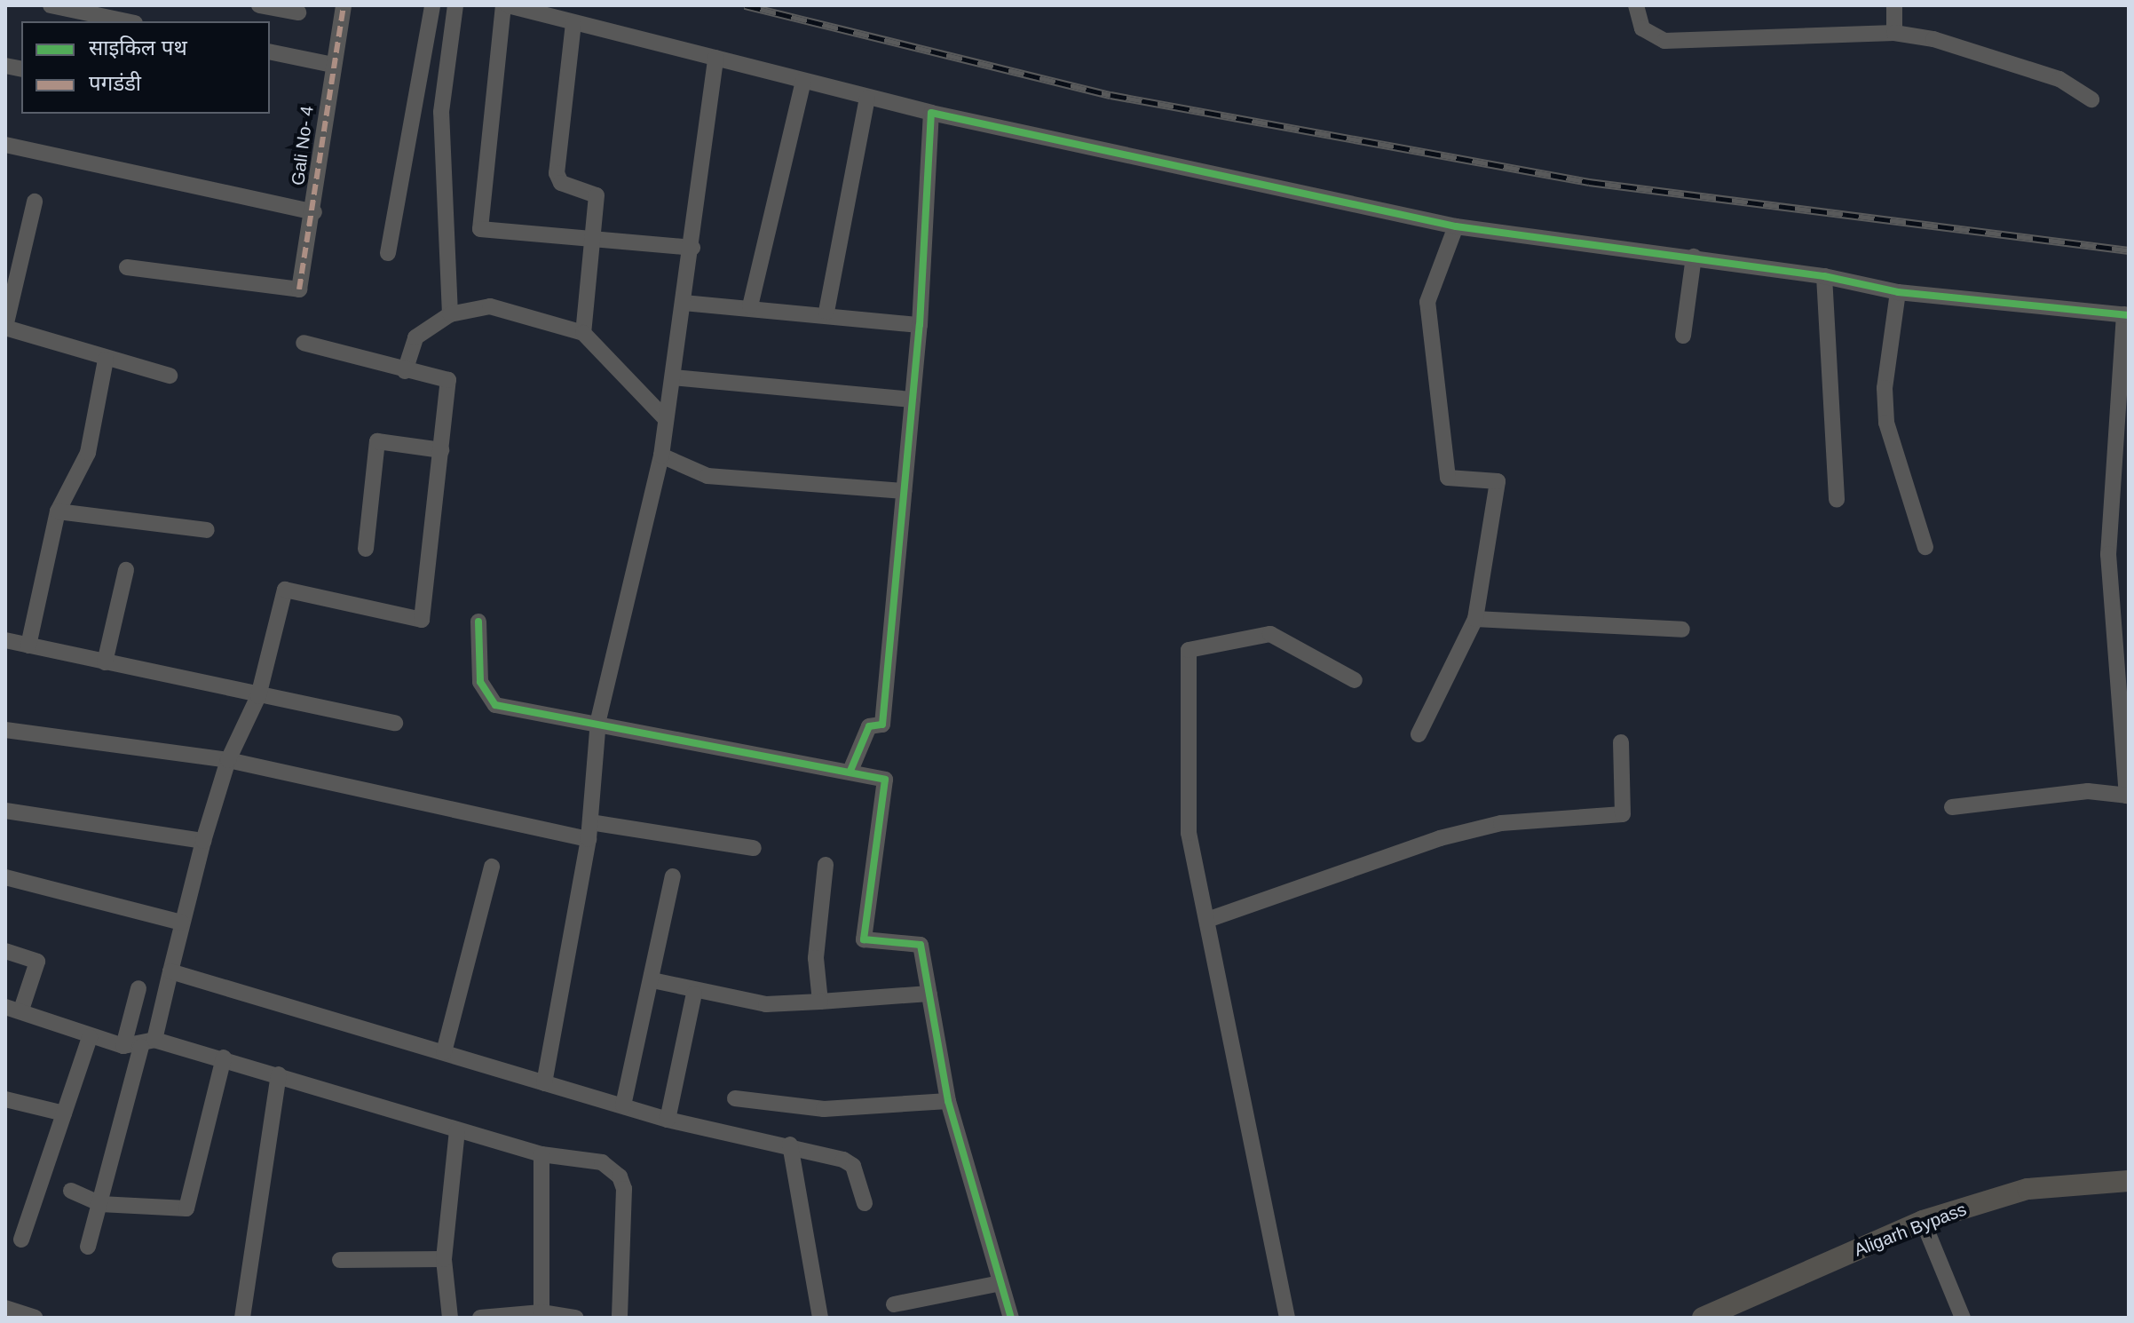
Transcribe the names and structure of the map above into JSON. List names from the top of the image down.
{
  "streets": {
    "main road": ["Aligarh Bypass"],
    "street": ["Gali No- 4"]
  },
  "legend": ["साइकिल पथ", "पगडंडी"]
}
